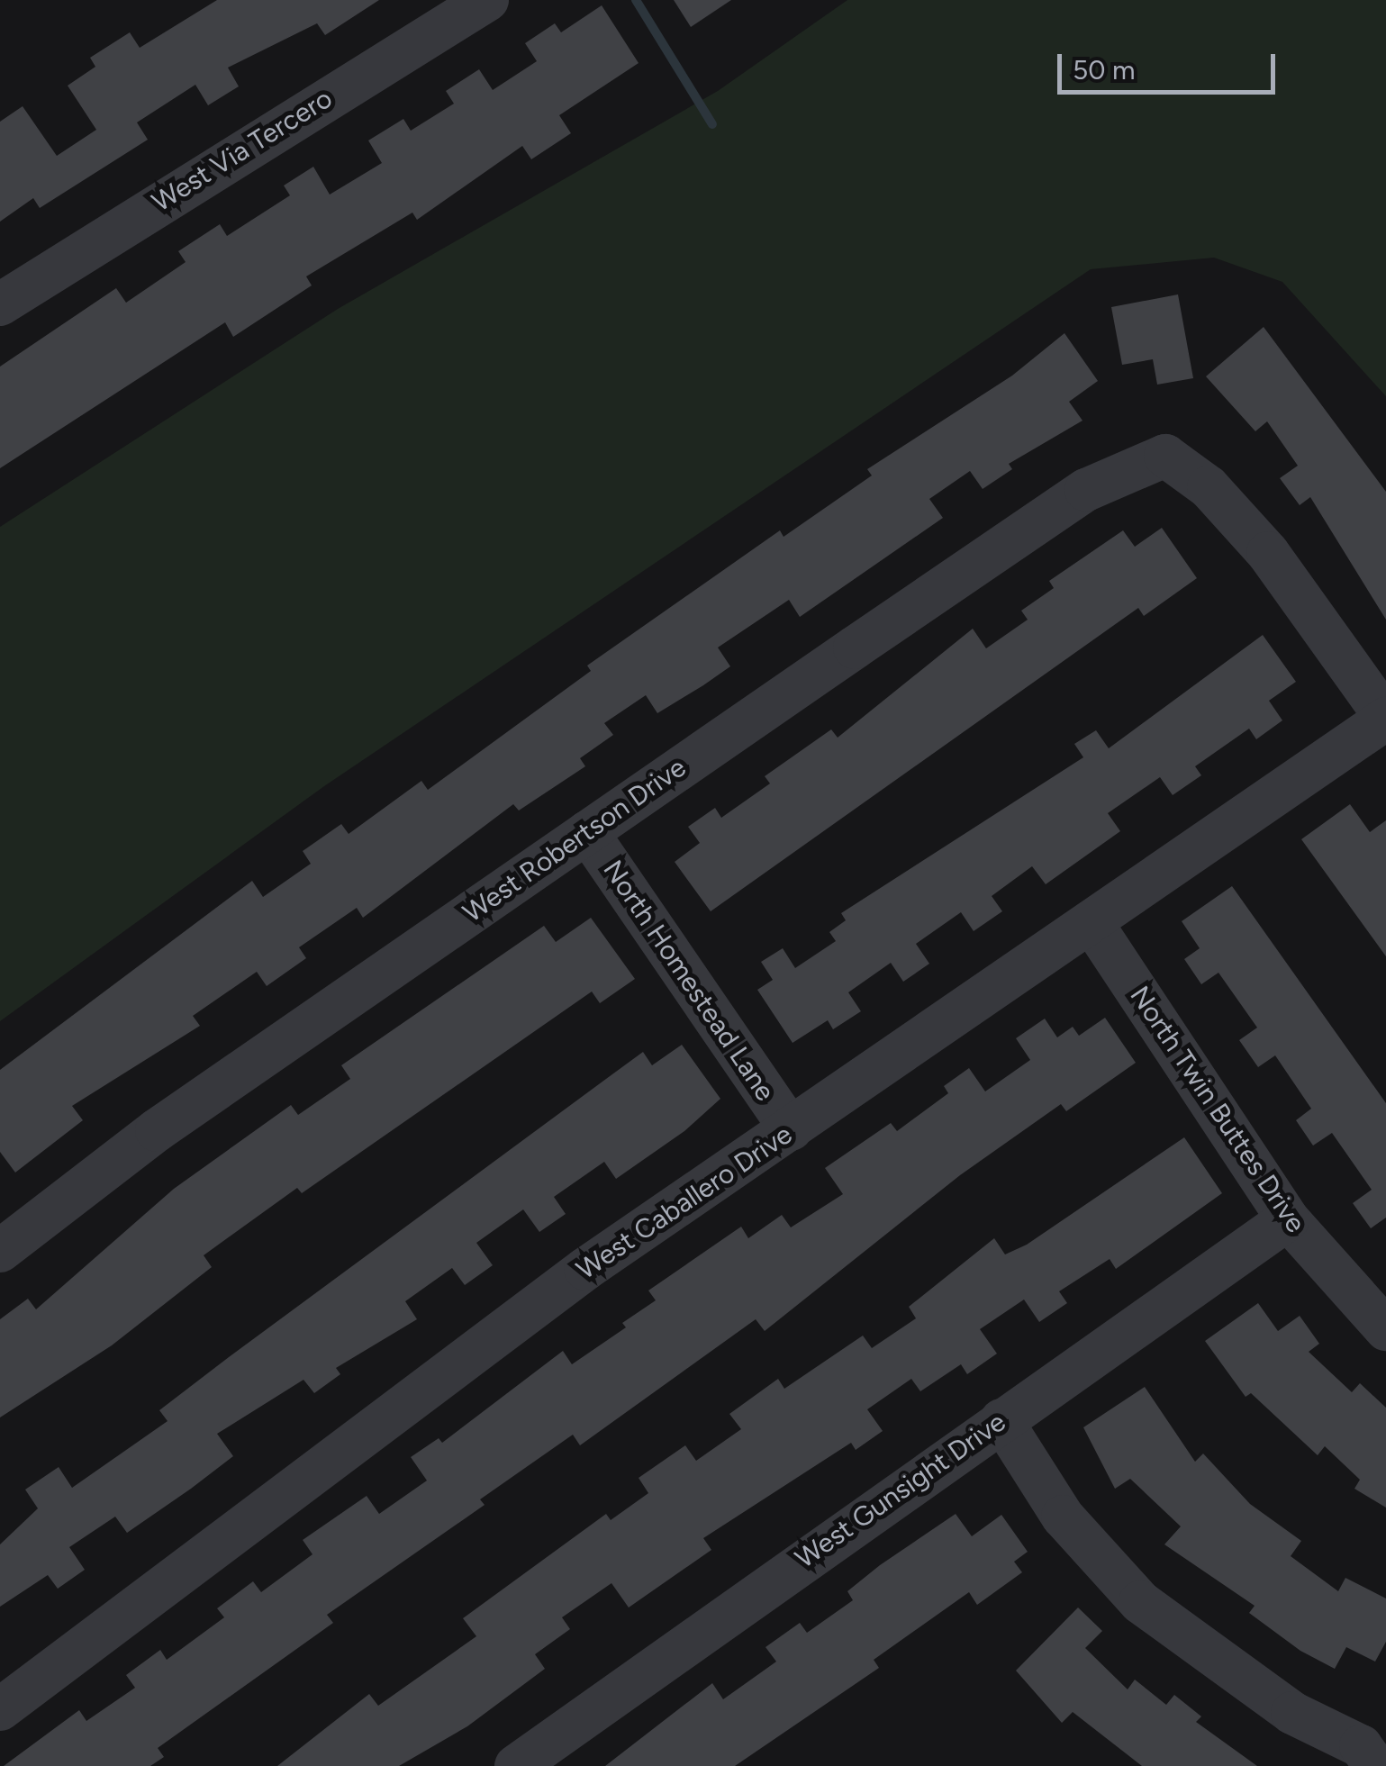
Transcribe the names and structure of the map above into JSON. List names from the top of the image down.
{
  "streets": {
    "street": [
      "West Via Tercero",
      "West Robertson Drive",
      "North Homestead Lane",
      "North Twin Buttes Drive",
      "West Caballero Drive",
      "West Gunsight Drive"
    ]
  },
  "crossings": [
    ["West Robertson Drive", "North Homestead Lane"],
    ["West Robertson Drive", "West Caballero Drive"],
    ["North Homestead Lane", "West Caballero Drive"],
    ["North Twin Buttes Drive", "West Caballero Drive"],
    ["North Twin Buttes Drive", "West Gunsight Drive"]
  ],
  "scale_bar": "50 m"
}
